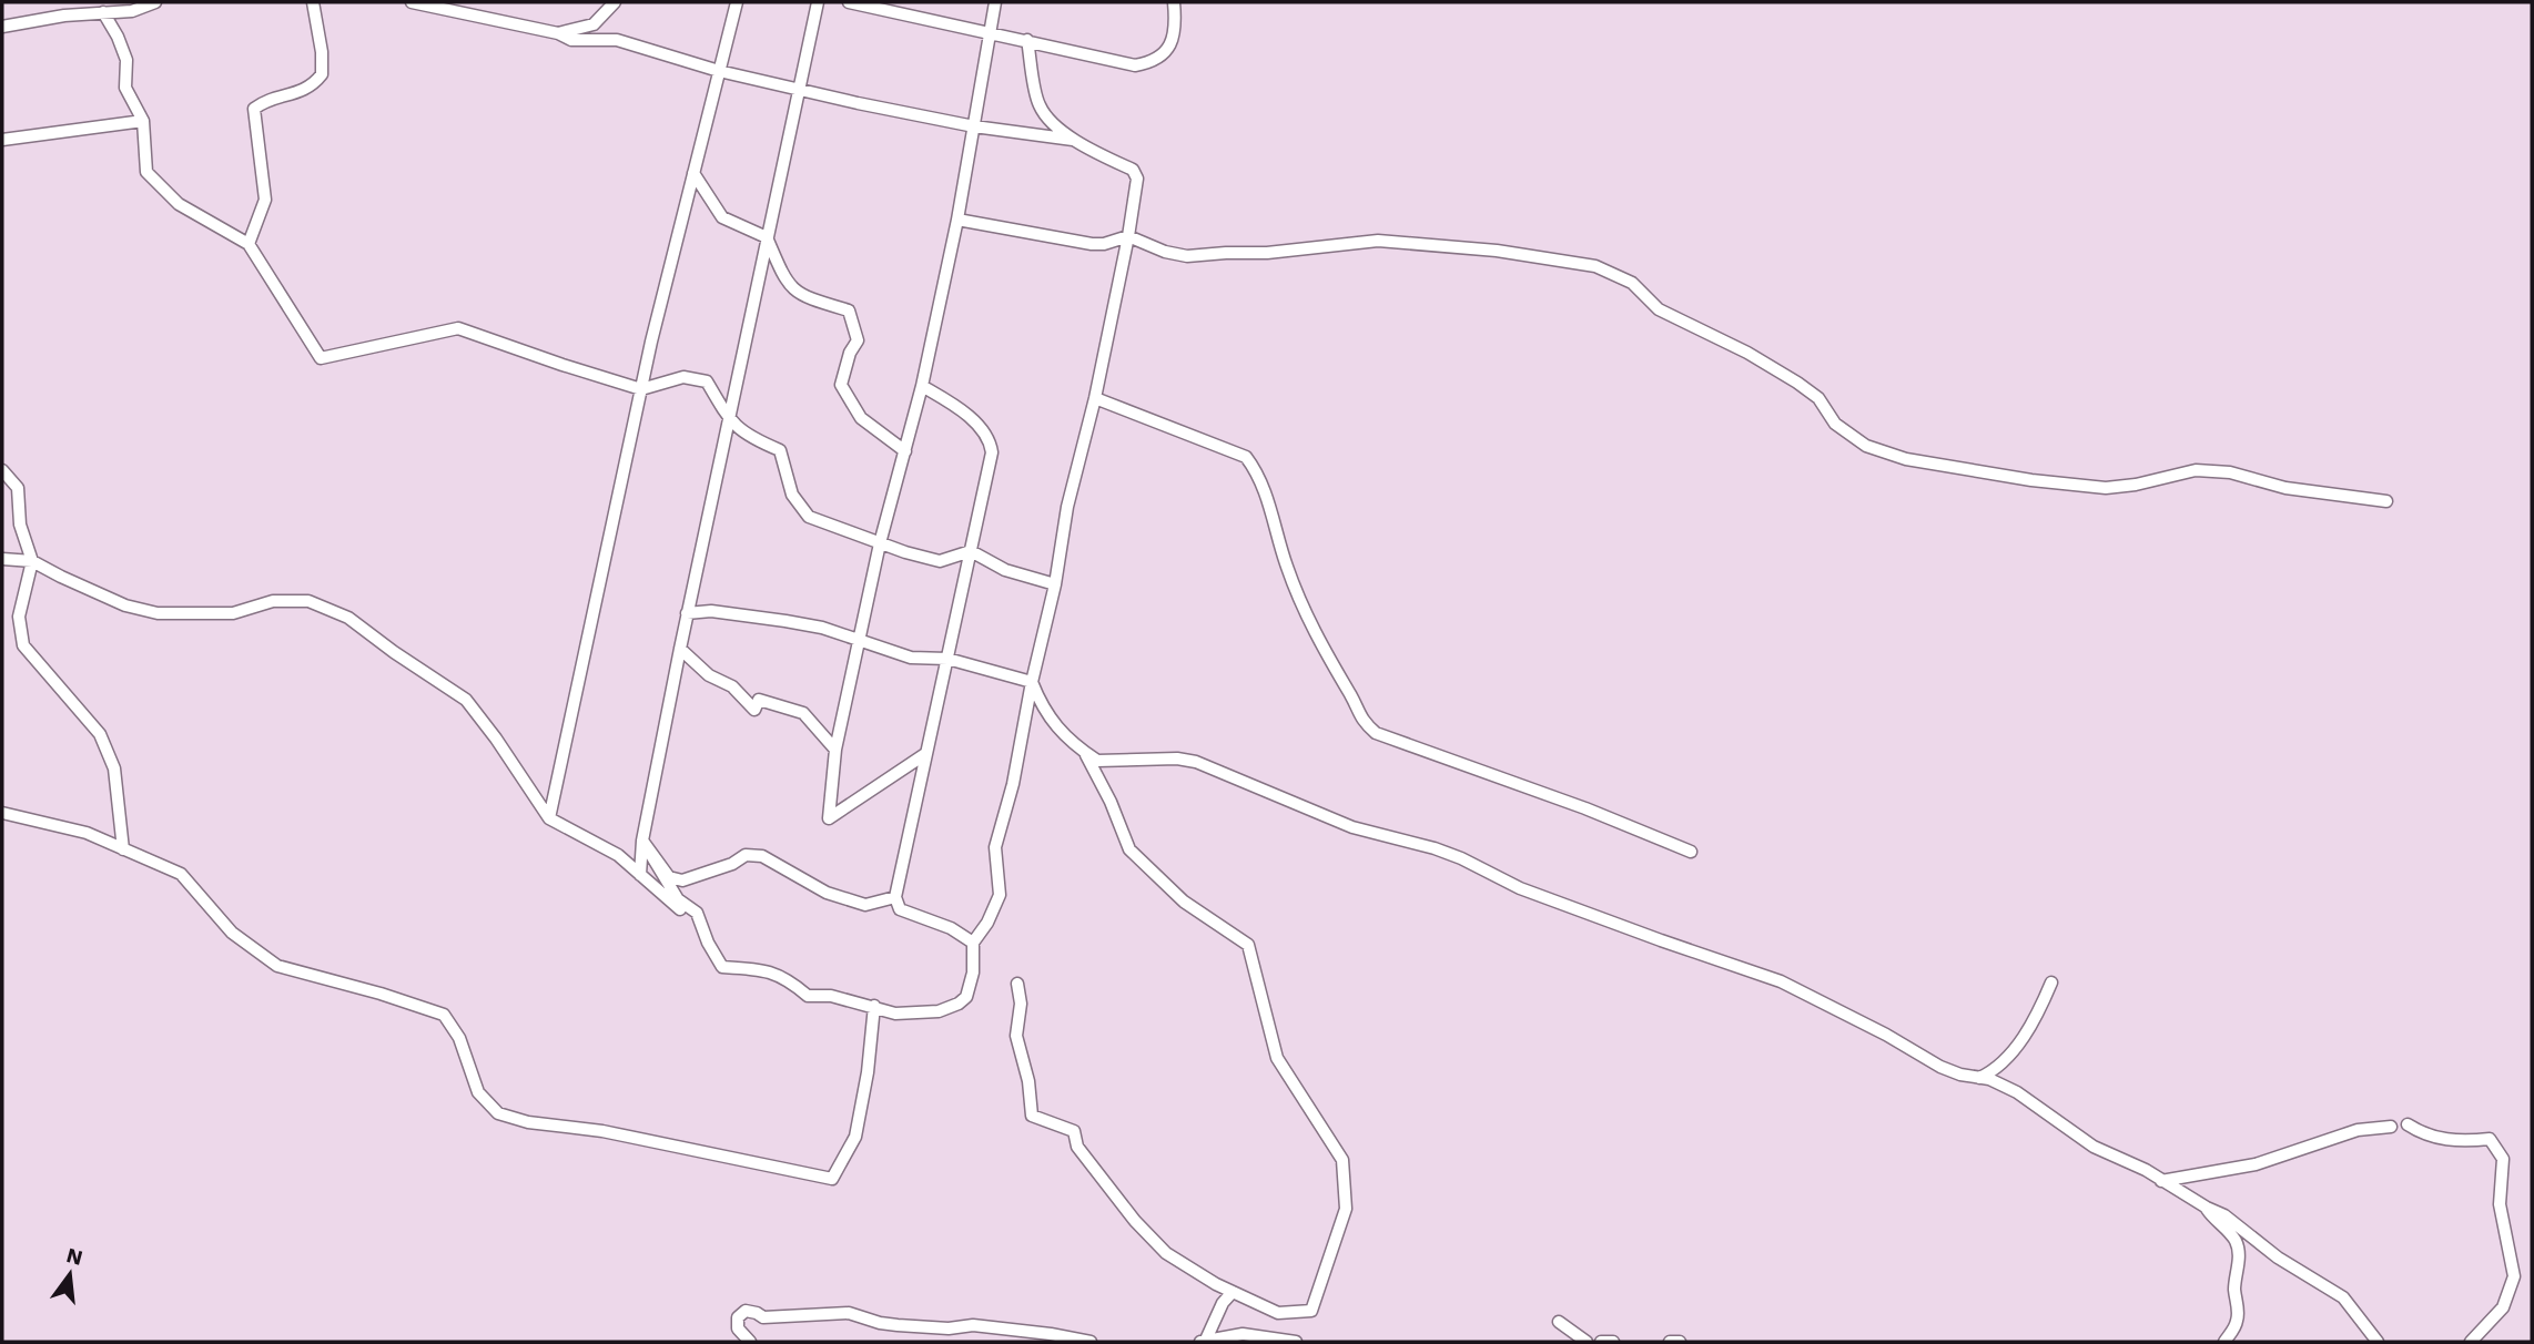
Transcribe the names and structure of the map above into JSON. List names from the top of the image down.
{
  "north": "top"
}
